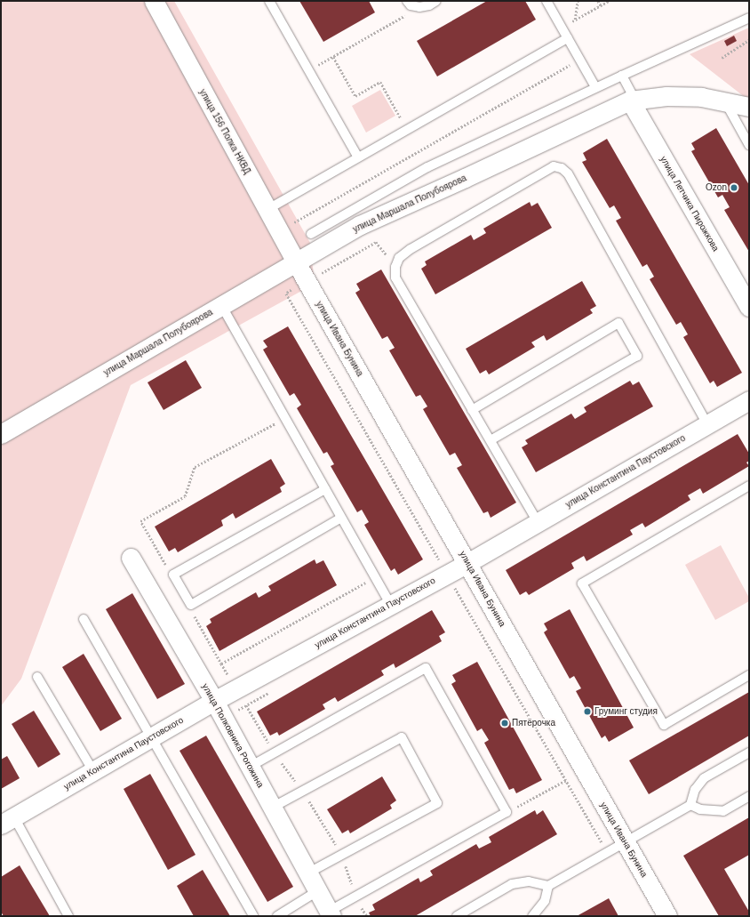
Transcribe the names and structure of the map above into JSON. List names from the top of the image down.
{
  "streets": {
    "street": [
      "улица 156 Полка НКВД",
      "улица Маршала Полубоярова",
      "улица Летчика Пирожкова",
      "улица Ивана Бунина",
      "улица Константина Паустовского",
      "улица Полковника Рогожина"
    ]
  },
  "crossings": [
    ["улица 156 Полка НКВД", "улица Маршала Полубоярова"],
    ["улица 156 Полка НКВД", "улица Ивана Бунина"],
    ["улица Маршала Полубоярова", "улица Летчика Пирожкова"],
    ["улица Маршала Полубоярова", "улица Ивана Бунина"],
    ["улица Ивана Бунина", "улица Константина Паустовского"],
    ["улица Константина Паустовского", "улица Полковника Рогожина"]
  ],
  "places": ["Ozon", "Груминг студия", "Пятёрочка"]
}
